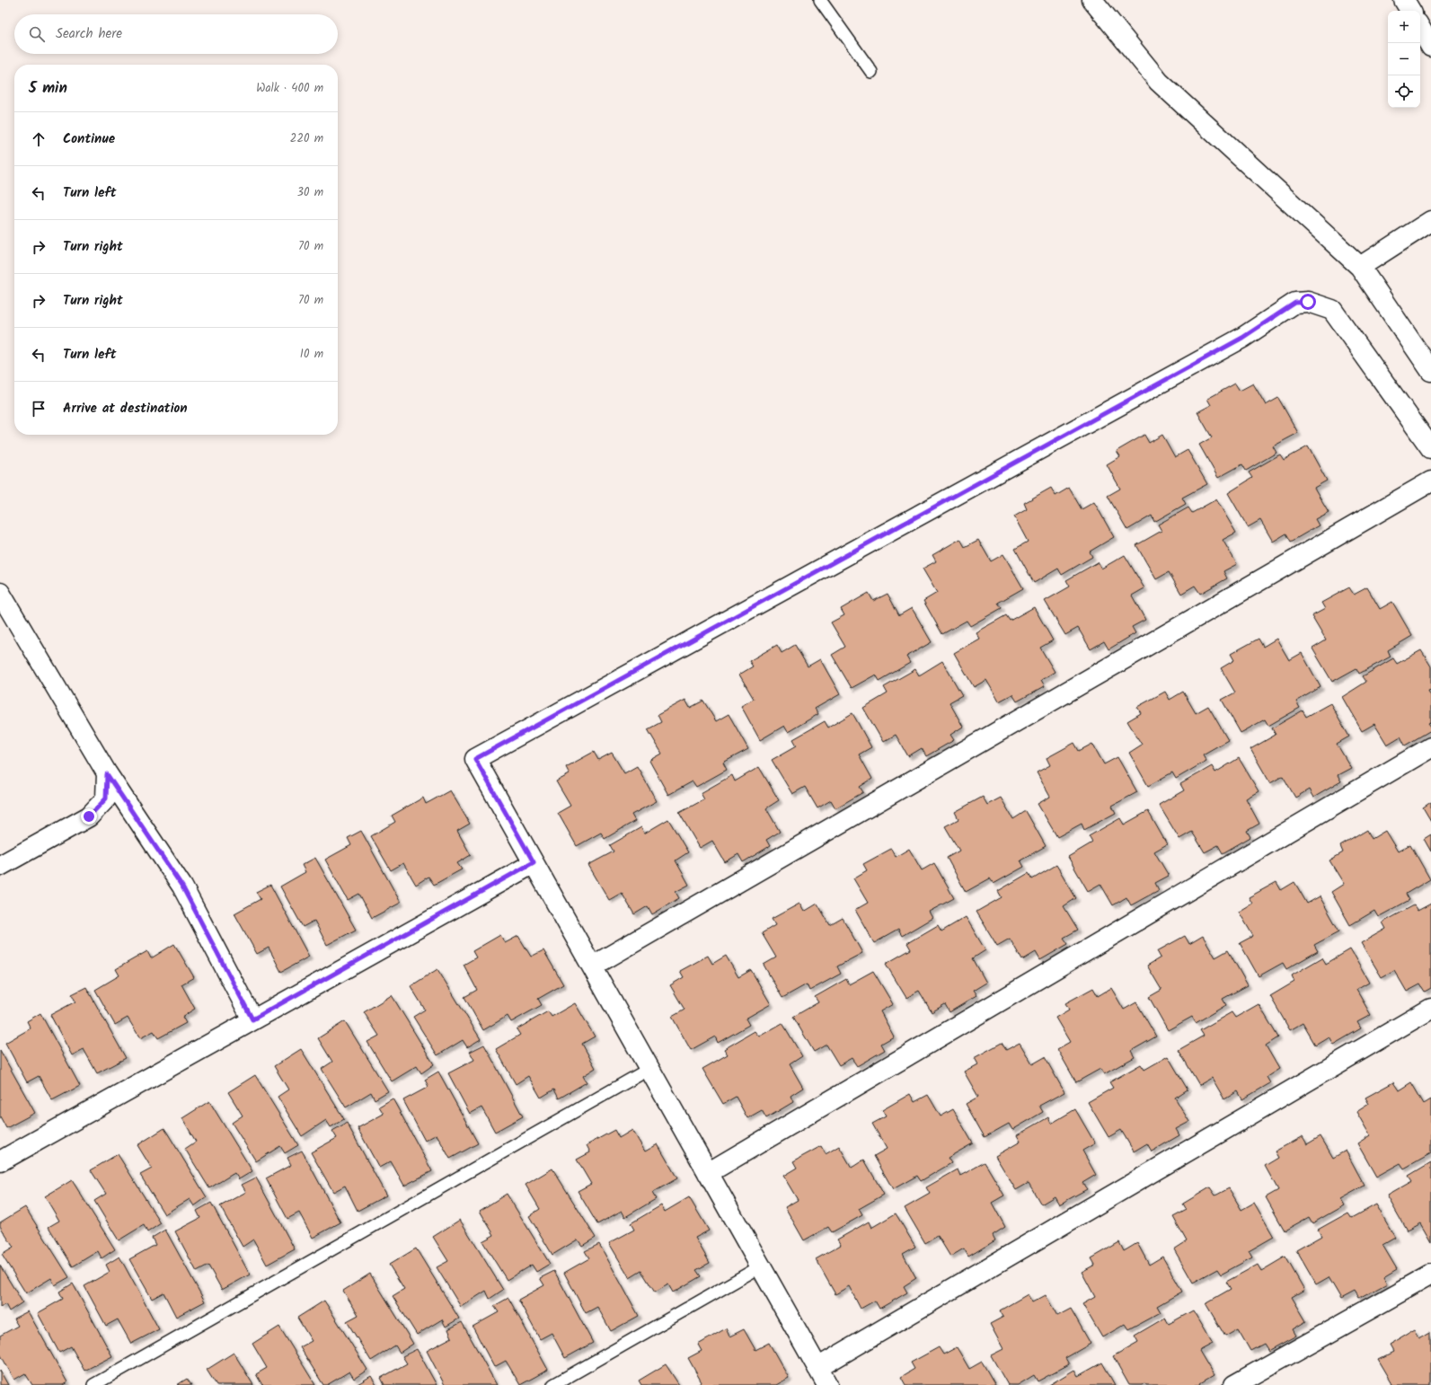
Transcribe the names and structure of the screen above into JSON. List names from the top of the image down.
{
  "page": {
    "map_buttons": ["+", "−"],
    "search": "Search here",
    "heading": ["5 min", "Walk · 400 m"],
    "list": [
      ["Continue", "220 m"],
      ["Turn left", "30 m"],
      ["Turn right", "70 m"],
      ["Turn right", "70 m"],
      ["Turn left", "10 m"],
      "Arrive at destination"
    ]
  }
}
